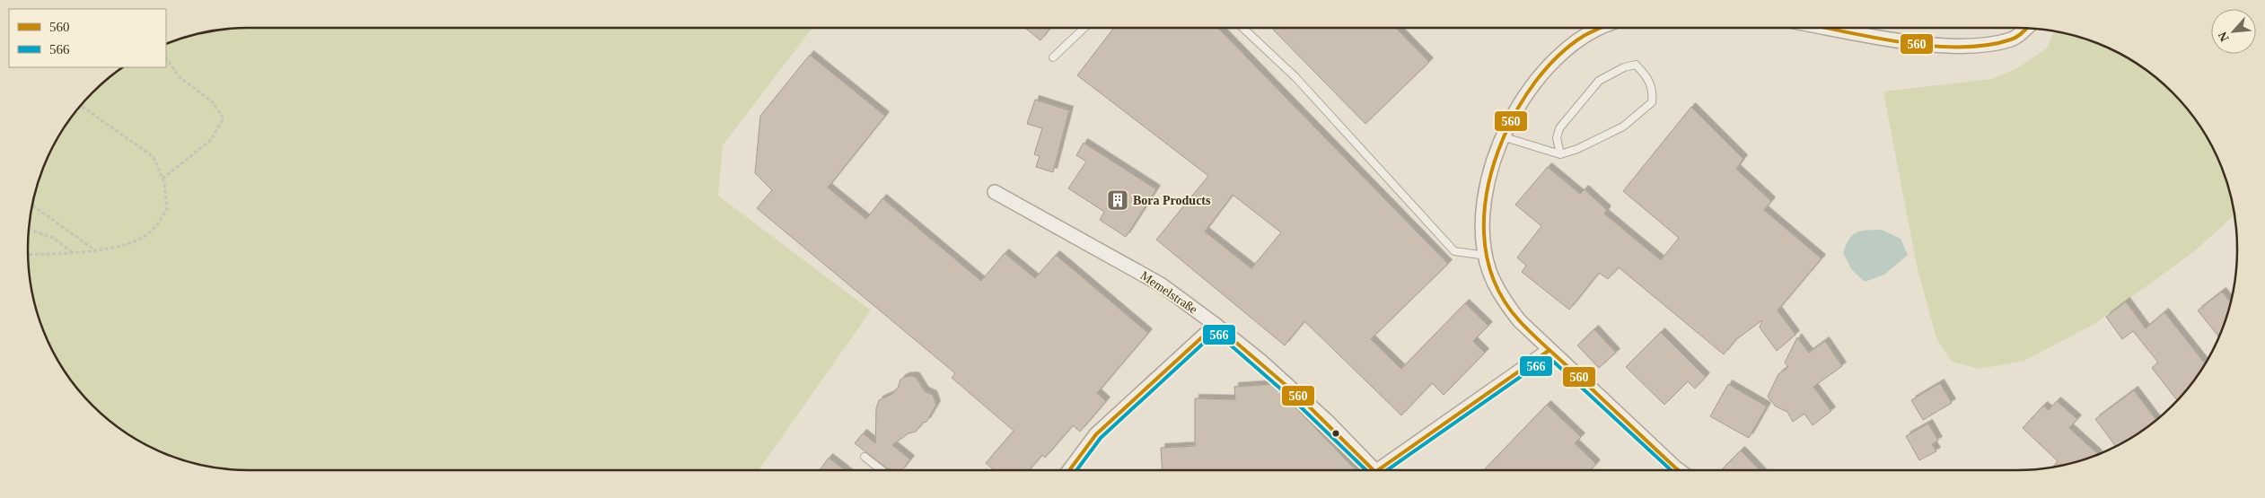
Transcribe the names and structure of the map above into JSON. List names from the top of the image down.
{
  "streets": {
    "street": ["Memelstraße"]
  },
  "places": {
    "building": ["Bora Products"]
  },
  "lines": ["transit line 560", "transit line 566"],
  "legend": ["560", "566"],
  "north": "bottom left"
}
